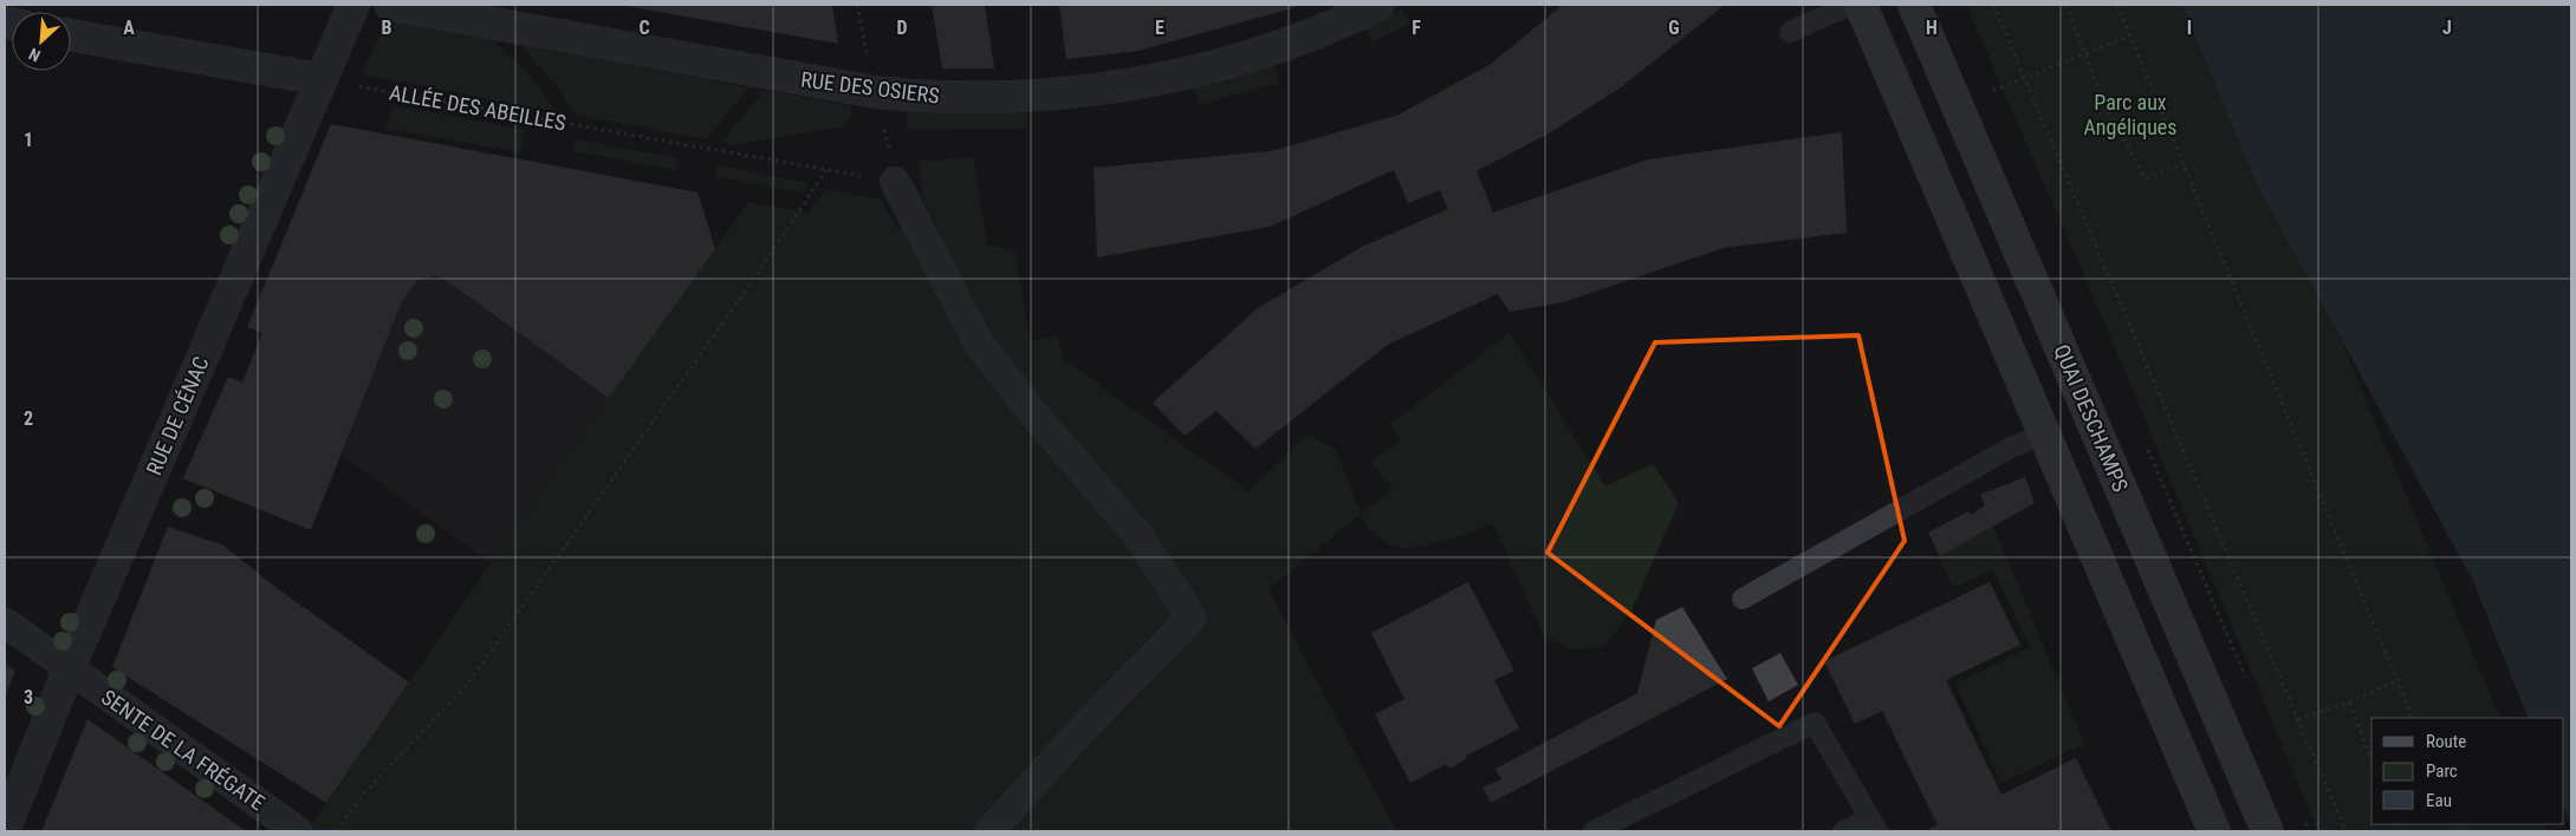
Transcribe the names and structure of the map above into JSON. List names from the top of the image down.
{
  "streets": {
    "main road": ["QUAI DESCHAMPS"],
    "street": ["RUE DES OSIERS", "RUE DE CÉNAC", "SENTE DE LA FRÉGATE"],
    "path": ["ALLÉE DES ABEILLES"]
  },
  "crossings": [
    ["ALLÉE DES ABEILLES", "RUE DE CÉNAC"],
    ["RUE DE CÉNAC", "SENTE DE LA FRÉGATE"]
  ],
  "parks": ["Parc aux Angéliques"],
  "legend": ["Route", "Parc", "Eau"],
  "north": "bottom left",
  "grid": {
    "columns": [
      "A",
      "B",
      "C",
      "D",
      "E",
      "F",
      "G",
      "H",
      "I",
      "J"
    ],
    "rows": ["1", "2", "3"]
  }
}
